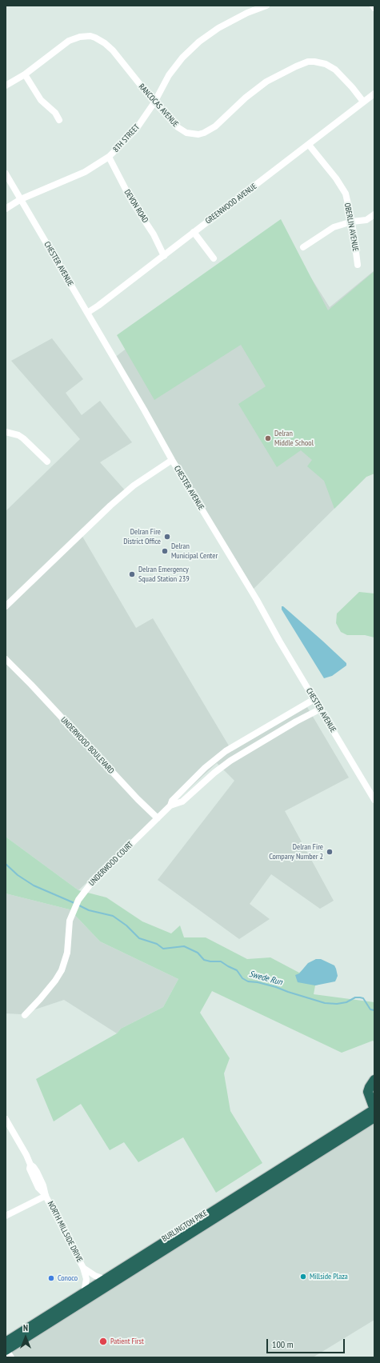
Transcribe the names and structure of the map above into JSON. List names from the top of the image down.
{
  "streets": {
    "highway": ["BURLINGTON PIKE"],
    "street": [
      "RANCOCAS AVENUE",
      "8TH STREET",
      "GREENWOOD AVENUE",
      "DEVON ROAD",
      "OBERLIN AVENUE",
      "CHESTER AVENUE",
      "UNDERWOOD BOULEVARD",
      "UNDERWOOD COURT",
      "NORTH MILLSIDE DRIVE"
    ]
  },
  "crossings": [
    ["RANCOCAS AVENUE", "8TH STREET"],
    ["RANCOCAS AVENUE", "GREENWOOD AVENUE"],
    ["8TH STREET", "DEVON ROAD"],
    ["8TH STREET", "CHESTER AVENUE"],
    ["GREENWOOD AVENUE", "DEVON ROAD"],
    ["GREENWOOD AVENUE", "OBERLIN AVENUE"],
    ["GREENWOOD AVENUE", "CHESTER AVENUE"],
    ["UNDERWOOD BOULEVARD", "UNDERWOOD COURT"],
    ["BURLINGTON PIKE", "NORTH MILLSIDE DRIVE"]
  ],
  "water": ["Swede Run"],
  "places": [
    "Delran Middle School",
    "Delran Fire District Office",
    "Delran Municipal Center",
    "Delran Emergency Squad Station 239",
    "Delran Fire Company Number 2",
    "Millside Plaza",
    "Conoco",
    "Patient First"
  ],
  "scale_bar": "100 m",
  "north": "top"
}
